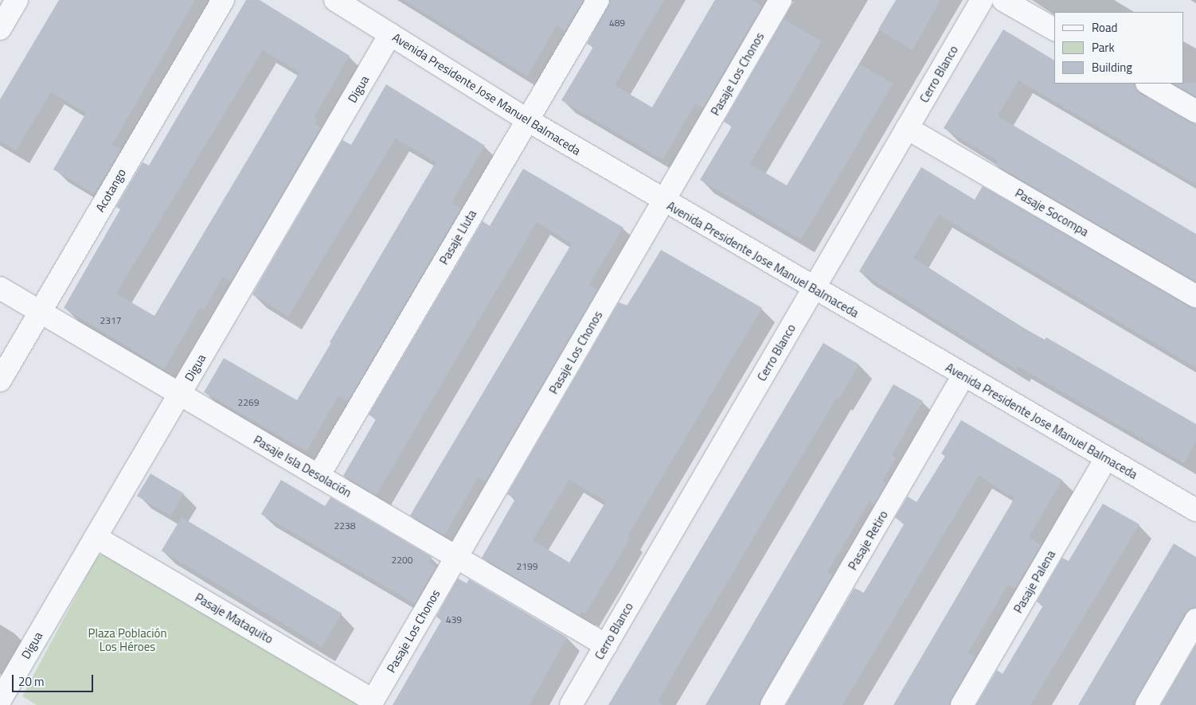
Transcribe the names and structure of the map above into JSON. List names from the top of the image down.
{
  "streets": {
    "street": [
      "Pasaje Los Chonos",
      "Cerro Blanco",
      "Digua",
      "Avenida Presidente Jose Manuel Balmaceda",
      "Acotango",
      "Pasaje Socompa",
      "Pasaje Lluta",
      "Pasaje Isla Desolación",
      "Pasaje Retiro",
      "Pasaje Palena",
      "Pasaje Mataquito"
    ]
  },
  "crossings": [
    ["Pasaje Los Chonos", "Avenida Presidente Jose Manuel Balmaceda"],
    ["Pasaje Los Chonos", "Pasaje Isla Desolación"],
    ["Pasaje Los Chonos", "Pasaje Mataquito"],
    ["Cerro Blanco", "Avenida Presidente Jose Manuel Balmaceda"],
    ["Cerro Blanco", "Pasaje Socompa"],
    ["Cerro Blanco", "Pasaje Isla Desolación"],
    ["Digua", "Avenida Presidente Jose Manuel Balmaceda"],
    ["Digua", "Pasaje Isla Desolación"],
    ["Digua", "Pasaje Mataquito"],
    ["Avenida Presidente Jose Manuel Balmaceda", "Pasaje Lluta"],
    ["Avenida Presidente Jose Manuel Balmaceda", "Pasaje Retiro"],
    ["Avenida Presidente Jose Manuel Balmaceda", "Pasaje Palena"],
    ["Acotango", "Pasaje Isla Desolación"],
    ["Pasaje Lluta", "Pasaje Isla Desolación"]
  ],
  "parks": ["Plaza Población Los Héroes"],
  "house_numbers": [
    "489",
    "2317",
    "2269",
    "2238",
    "2200",
    "2199",
    "439"
  ],
  "legend": ["Road", "Park", "Building"],
  "scale_bar": "20 m"
}
